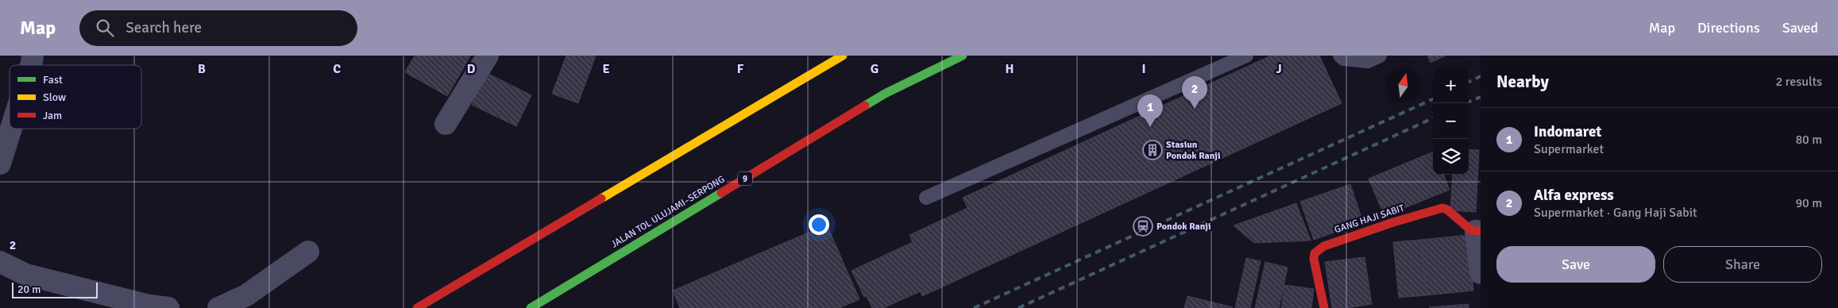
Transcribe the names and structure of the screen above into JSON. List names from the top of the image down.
{
  "streets": {
    "main road": ["9", "JALAN TOL ULUJAMI–SERPONG", "GANG HAJI SABIT"]
  },
  "places": {
    "building": ["Stasiun Pondok Ranji"],
    "station": ["Pondok Ranji"]
  },
  "legend": ["Fast", "Slow", "Jam"],
  "scale_bar": "20 m",
  "north": "top",
  "page": {
    "header": "Map",
    "search": "Search here",
    "nav": ["Map", "Directions", "Saved"],
    "heading": ["Nearby", "2 results"],
    "map_buttons": ["+", "−"],
    "pins": ["2", "1"],
    "list": [
      {
        "mark": "1",
        "name": "Indomaret",
        "note": "Supermarket",
        "value": "80 m"
      },
      {
        "mark": "2",
        "name": "Alfa express",
        "note": "Supermarket · Gang Haji Sabit",
        "value": "90 m"
      }
    ],
    "buttons": ["Save", "Share"],
    "scale": "20 m"
  },
  "grid": {
    "columns": [
      "B",
      "C",
      "D",
      "E",
      "F",
      "G",
      "H",
      "I",
      "J"
    ],
    "rows": ["2"]
  }
}
